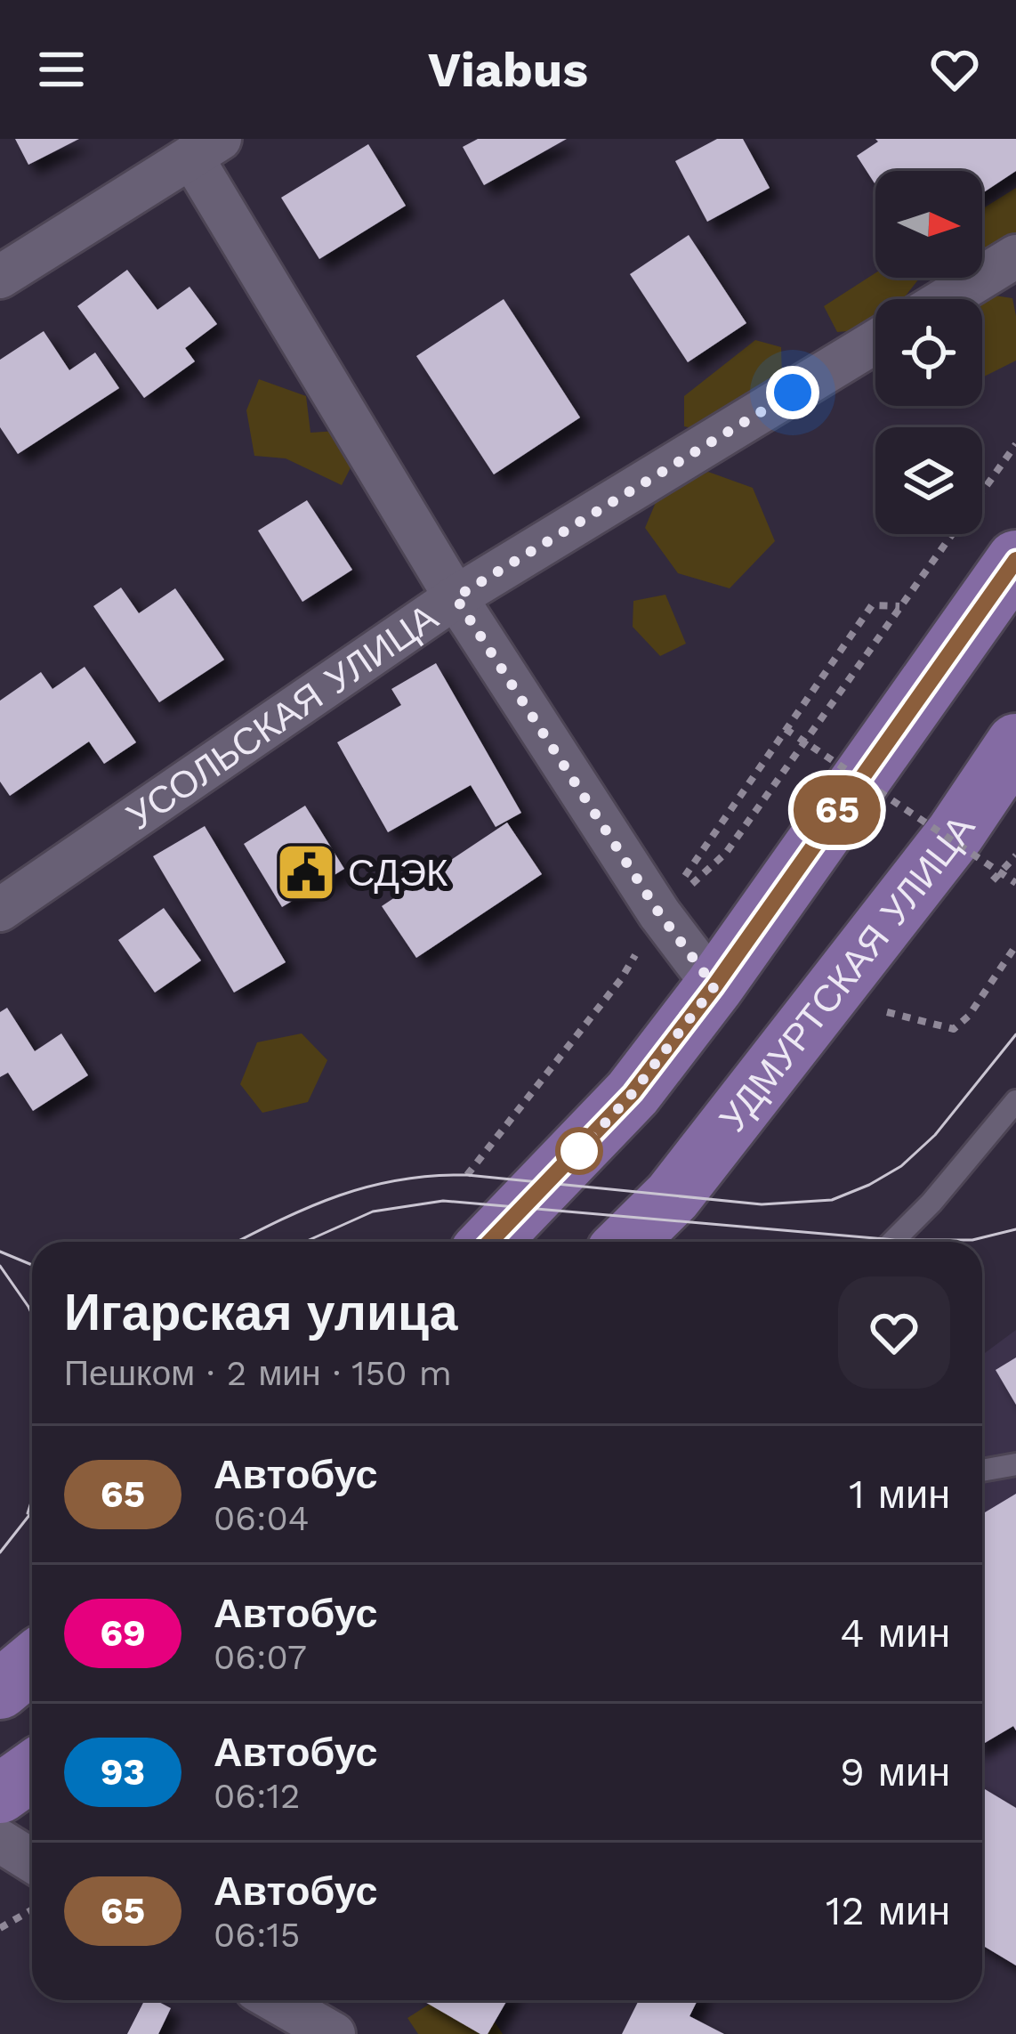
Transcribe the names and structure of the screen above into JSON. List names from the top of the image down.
{
  "streets": {
    "main road": ["УДМУРТСКАЯ УЛИЦА"],
    "street": ["УСОЛЬСКАЯ УЛИЦА"]
  },
  "places": {
    "public building": ["СДЭК"]
  },
  "lines": ["bus line 65"],
  "north": "right",
  "page": {
    "header": "Viabus",
    "on_map": "65",
    "heading": ["Игарская улица", "Пешком · 2 мин · 150 m"],
    "list": [
      {
        "mark": "65",
        "name": "Автобус",
        "note": "06:04",
        "value": "1 мин"
      },
      {
        "mark": "69",
        "name": "Автобус",
        "note": "06:07",
        "value": "4 мин"
      },
      {
        "mark": "93",
        "name": "Автобус",
        "note": "06:12",
        "value": "9 мин"
      },
      {
        "mark": "65",
        "name": "Автобус",
        "note": "06:15",
        "value": "12 мин"
      }
    ]
  }
}
